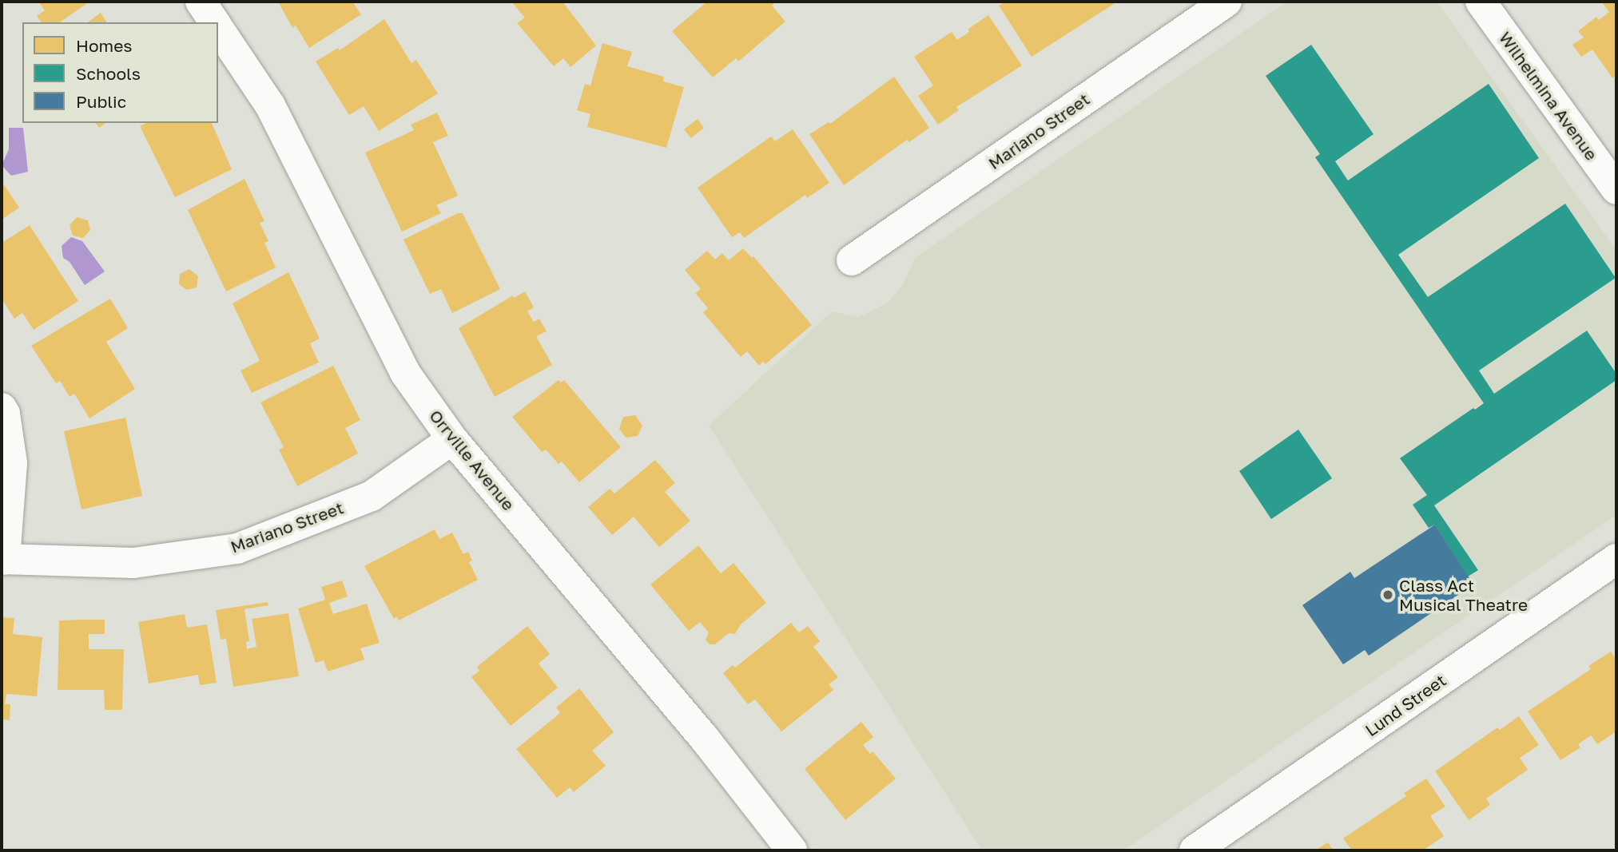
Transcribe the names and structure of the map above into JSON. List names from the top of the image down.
{
  "streets": {
    "street": [
      "Wilhelmina Avenue",
      "Mariano Street",
      "Orrville Avenue",
      "Lund Street"
    ]
  },
  "crossings": [
    ["Mariano Street", "Orrville Avenue"]
  ],
  "places": ["Class Act Musical Theatre"],
  "legend": ["Homes", "Schools", "Public"]
}
